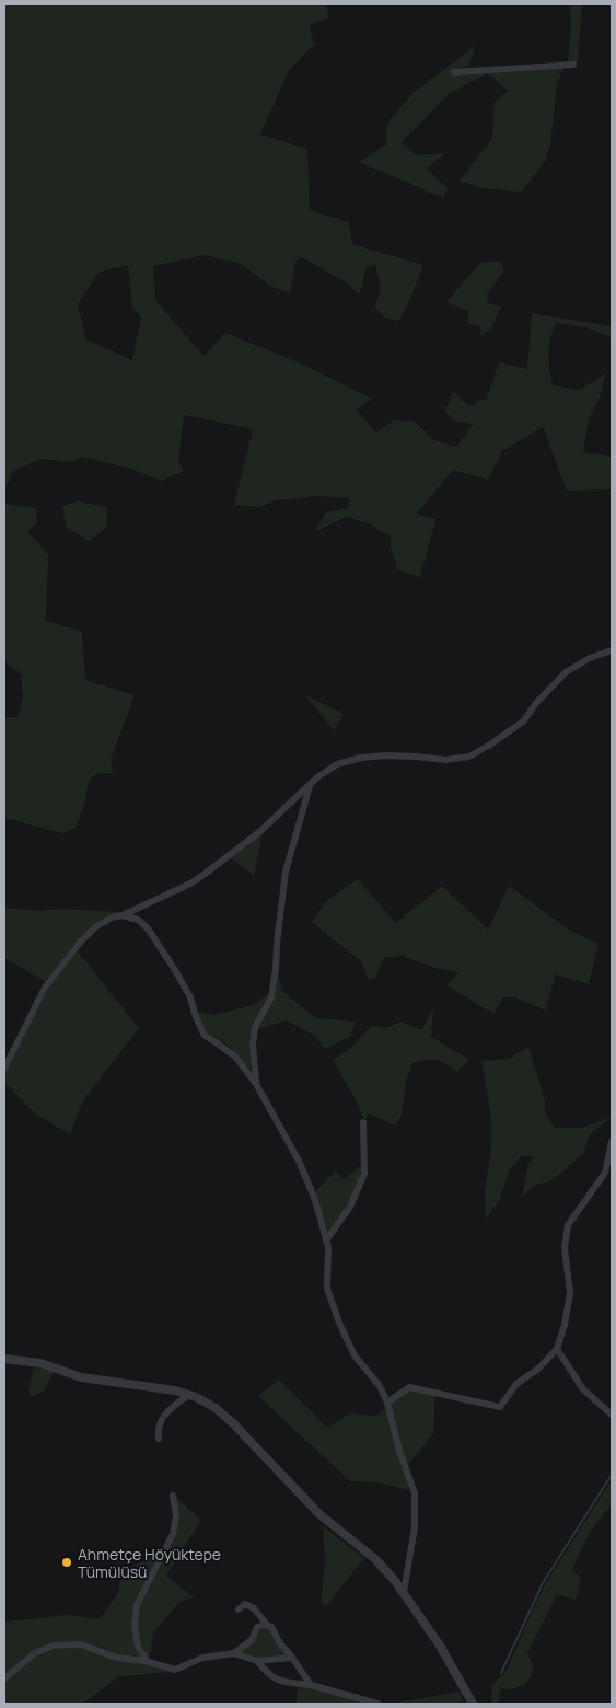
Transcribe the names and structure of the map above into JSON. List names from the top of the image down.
{
  "places": ["Ahmetçe Höyüktepe Tümülüsü"]
}
